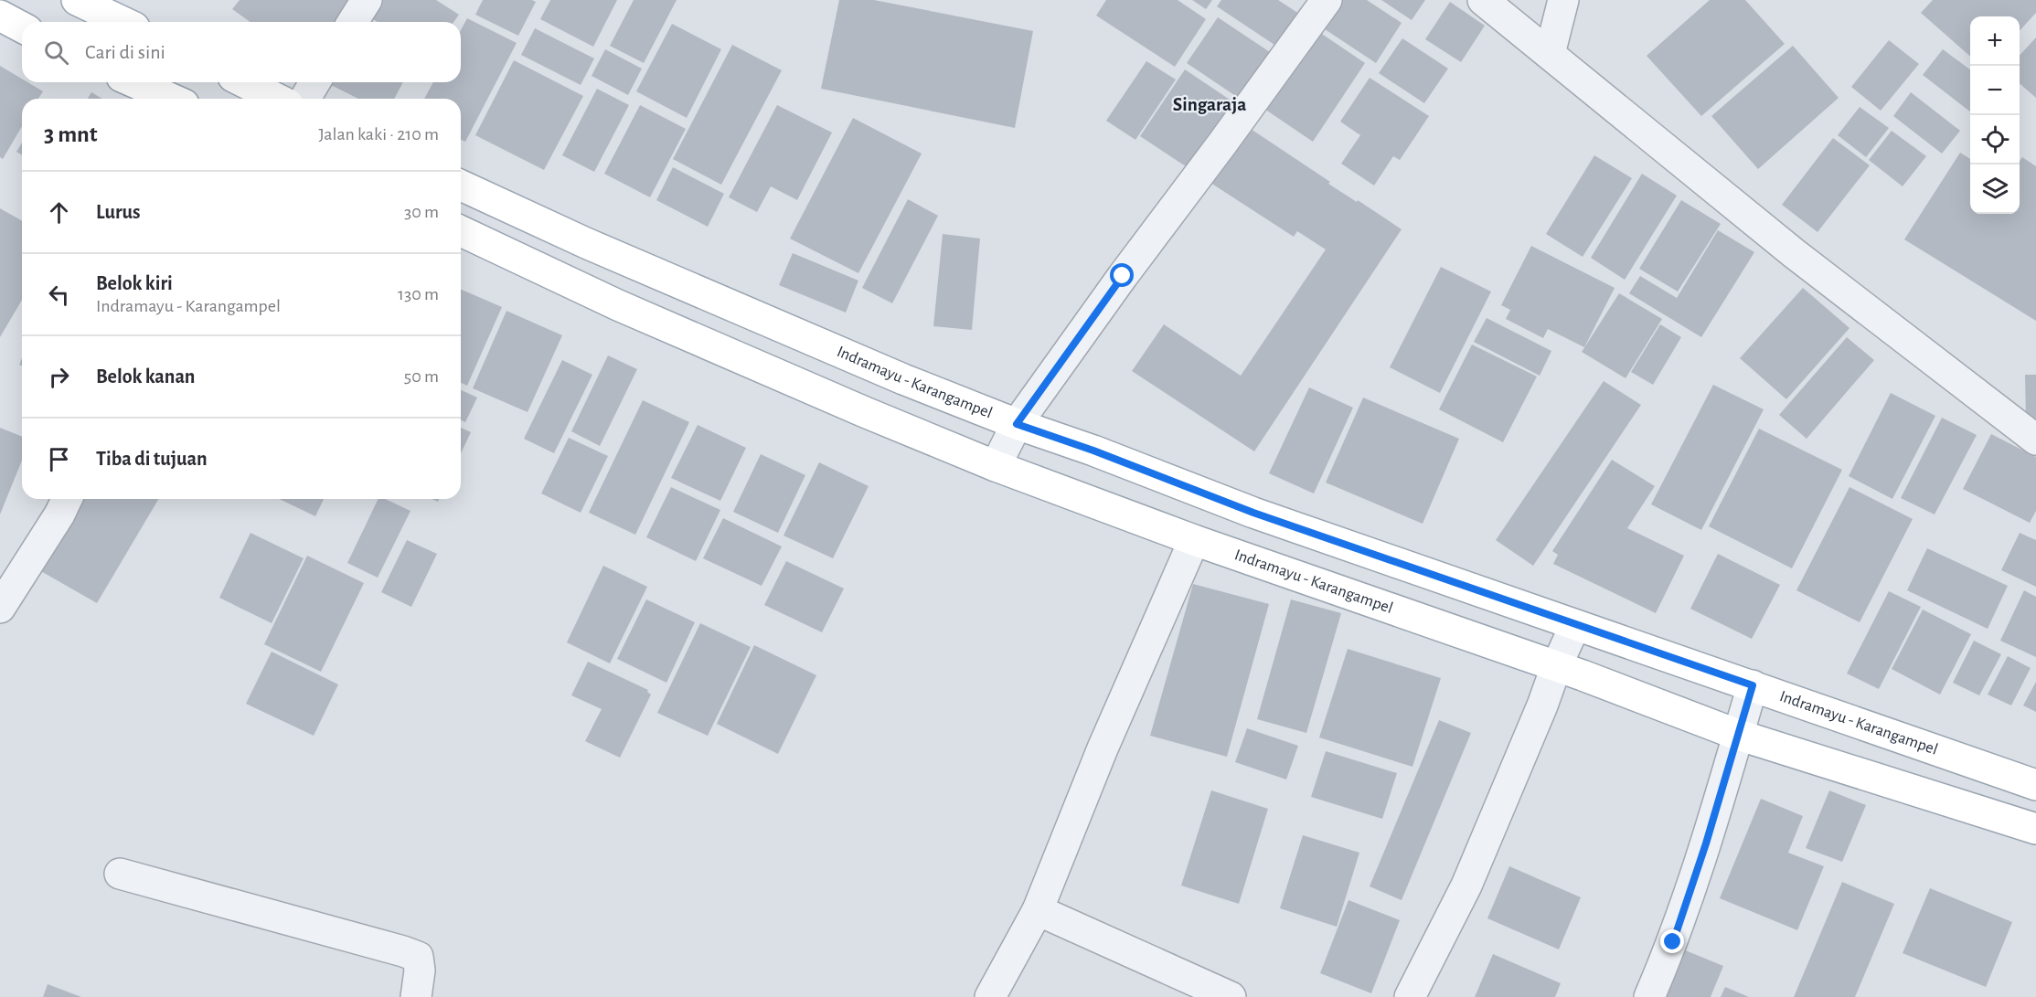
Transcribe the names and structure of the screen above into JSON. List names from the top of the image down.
{
  "streets": {
    "main road": ["Indramayu - Karangampel"]
  },
  "districts": ["Singaraja"],
  "page": {
    "map_buttons": ["+", "−"],
    "search": "Cari di sini",
    "heading": ["3 mnt", "Jalan kaki · 210 m"],
    "list": [
      ["Lurus", "30 m"],
      ["Belok kiri", "Indramayu - Karangampel", "130 m"],
      ["Belok kanan", "50 m"],
      "Tiba di tujuan"
    ]
  }
}
